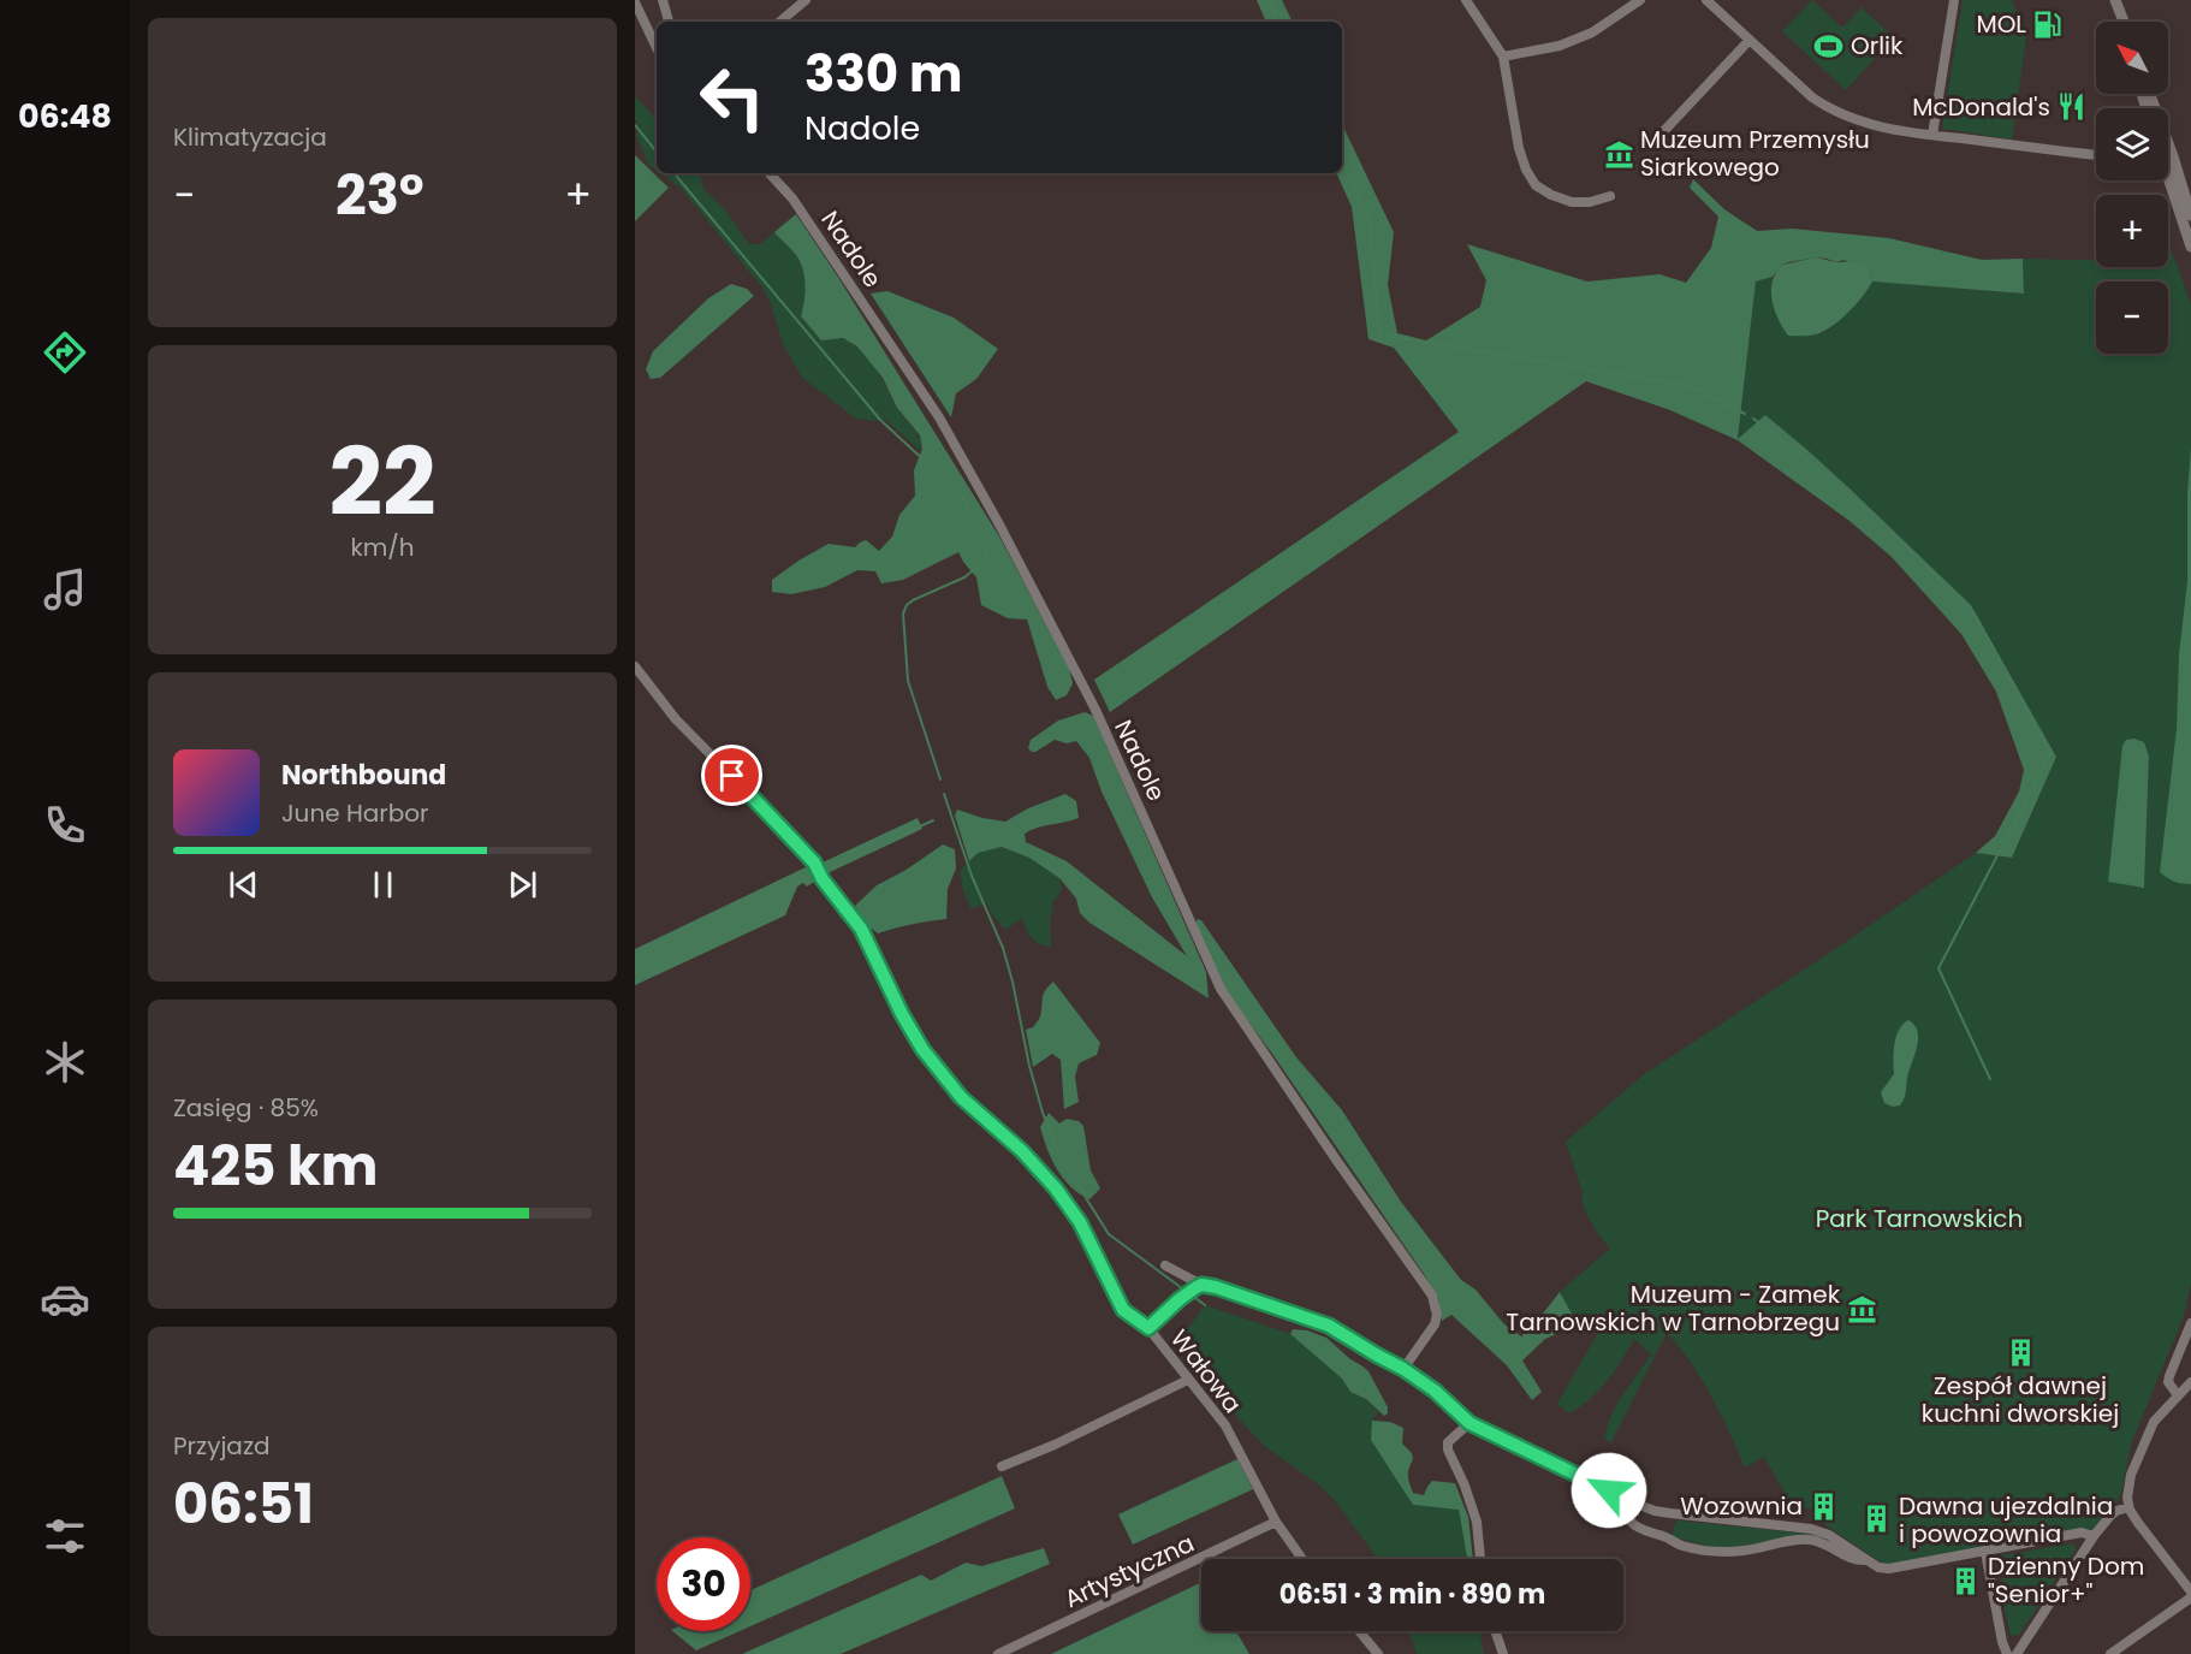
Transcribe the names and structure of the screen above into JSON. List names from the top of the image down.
{
  "streets": {
    "street": ["Nadole", "Wałowa", "Artystyczna"]
  },
  "crossings": [
    ["Wałowa", "Artystyczna"]
  ],
  "parks": ["Park Tarnowskich"],
  "places": {
    "fuel station": ["MOL"],
    "sports": ["Orlik"],
    "restaurant": ["McDonald's"],
    "museum": ["Muzeum Przemysłu Siarkowego", "Muzeum - Zamek Tarnowskich w Tarnobrzegu"],
    "building": [
      "Zespół dawnej kuchni dworskiej",
      "Wozownia",
      "Dawna ujezdalnia i powozownia",
      "Dzienny Dom \"Senior+\""
    ]
  },
  "north": "top left",
  "page": {
    "tabs": "06:48",
    "tile": [
      "Klimatyzacja",
      ["22", "km/h"],
      ["Zasięg · 85%", "425 km"],
      ["Przyjazd", "06:51"]
    ],
    "map_buttons": ["+", "−"],
    "turn": ["330 m", "Nadole"],
    "heat": ["−", "23°", "+"],
    "song": ["Northbound", "June Harbor"],
    "limit": "30",
    "trip": "06:51 · 3 min · 890 m"
  }
}
